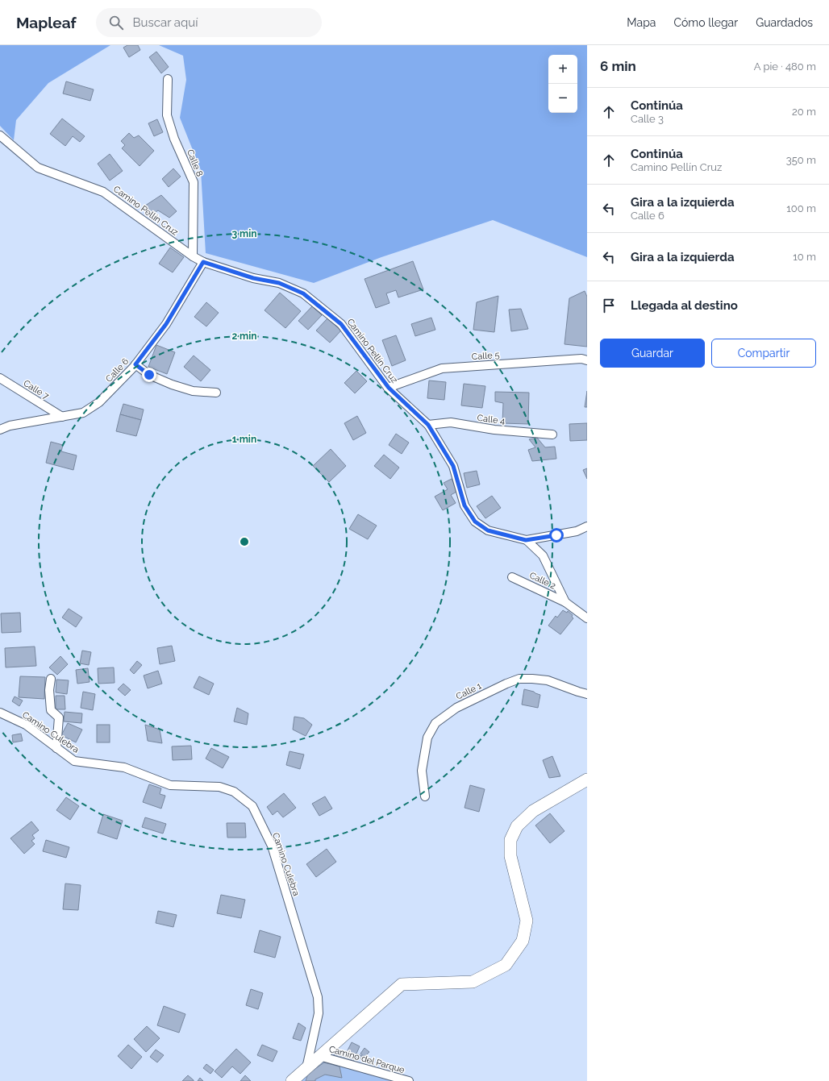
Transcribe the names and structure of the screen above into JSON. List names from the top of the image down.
{
  "streets": {
    "street": [
      "Calle 8",
      "Camino Pellín Cruz",
      "Calle 5",
      "Calle 6",
      "Calle 7",
      "Calle 4",
      "Calle 2",
      "Calle 1",
      "Camino Culebra",
      "Camino del Parque"
    ]
  },
  "crossings": [
    ["Calle 8", "Camino Pellín Cruz"],
    ["Camino Pellín Cruz", "Calle 5"],
    ["Camino Pellín Cruz", "Calle 6"],
    ["Camino Pellín Cruz", "Calle 4"],
    ["Camino Pellín Cruz", "Calle 2"],
    ["Calle 6", "Calle 7"]
  ],
  "page": {
    "header": "Mapleaf",
    "search": "Buscar aquí",
    "nav": ["Mapa", "Cómo llegar", "Guardados"],
    "heading": ["6 min", "A pie · 480 m"],
    "map_buttons": ["+", "−"],
    "list": [
      ["Continúa", "Calle 3", "20 m"],
      ["Continúa", "Camino Pellín Cruz", "350 m"],
      ["Gira a la izquierda", "Calle 6", "100 m"],
      ["Gira a la izquierda", "10 m"],
      "Llegada al destino"
    ],
    "buttons": ["Guardar", "Compartir"]
  },
  "rings": ["3 min", "2 min", "1 min"]
}
